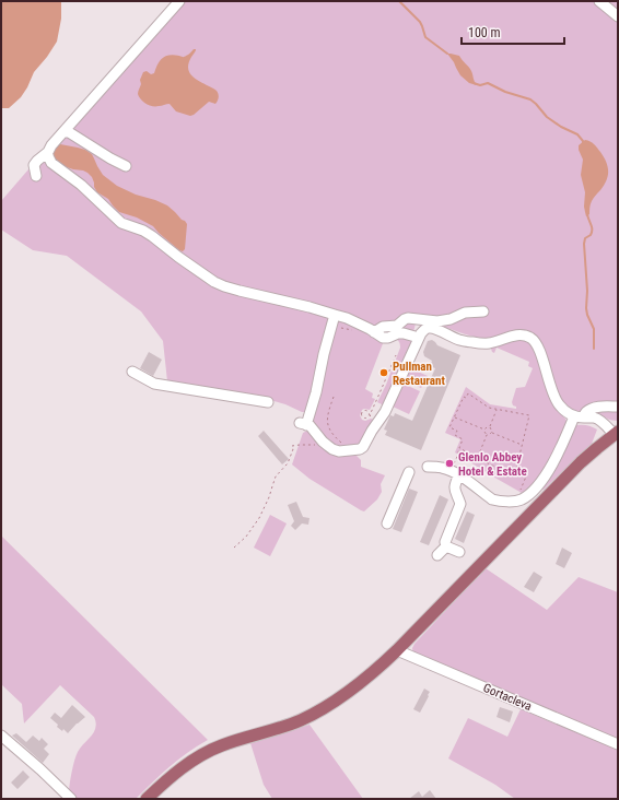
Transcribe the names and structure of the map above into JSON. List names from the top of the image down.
{
  "streets": {
    "street": ["Gortacleva"]
  },
  "places": ["Pullman Restaurant", "Glenlo Abbey Hotel & Estate"],
  "scale_bar": "100 m"
}
